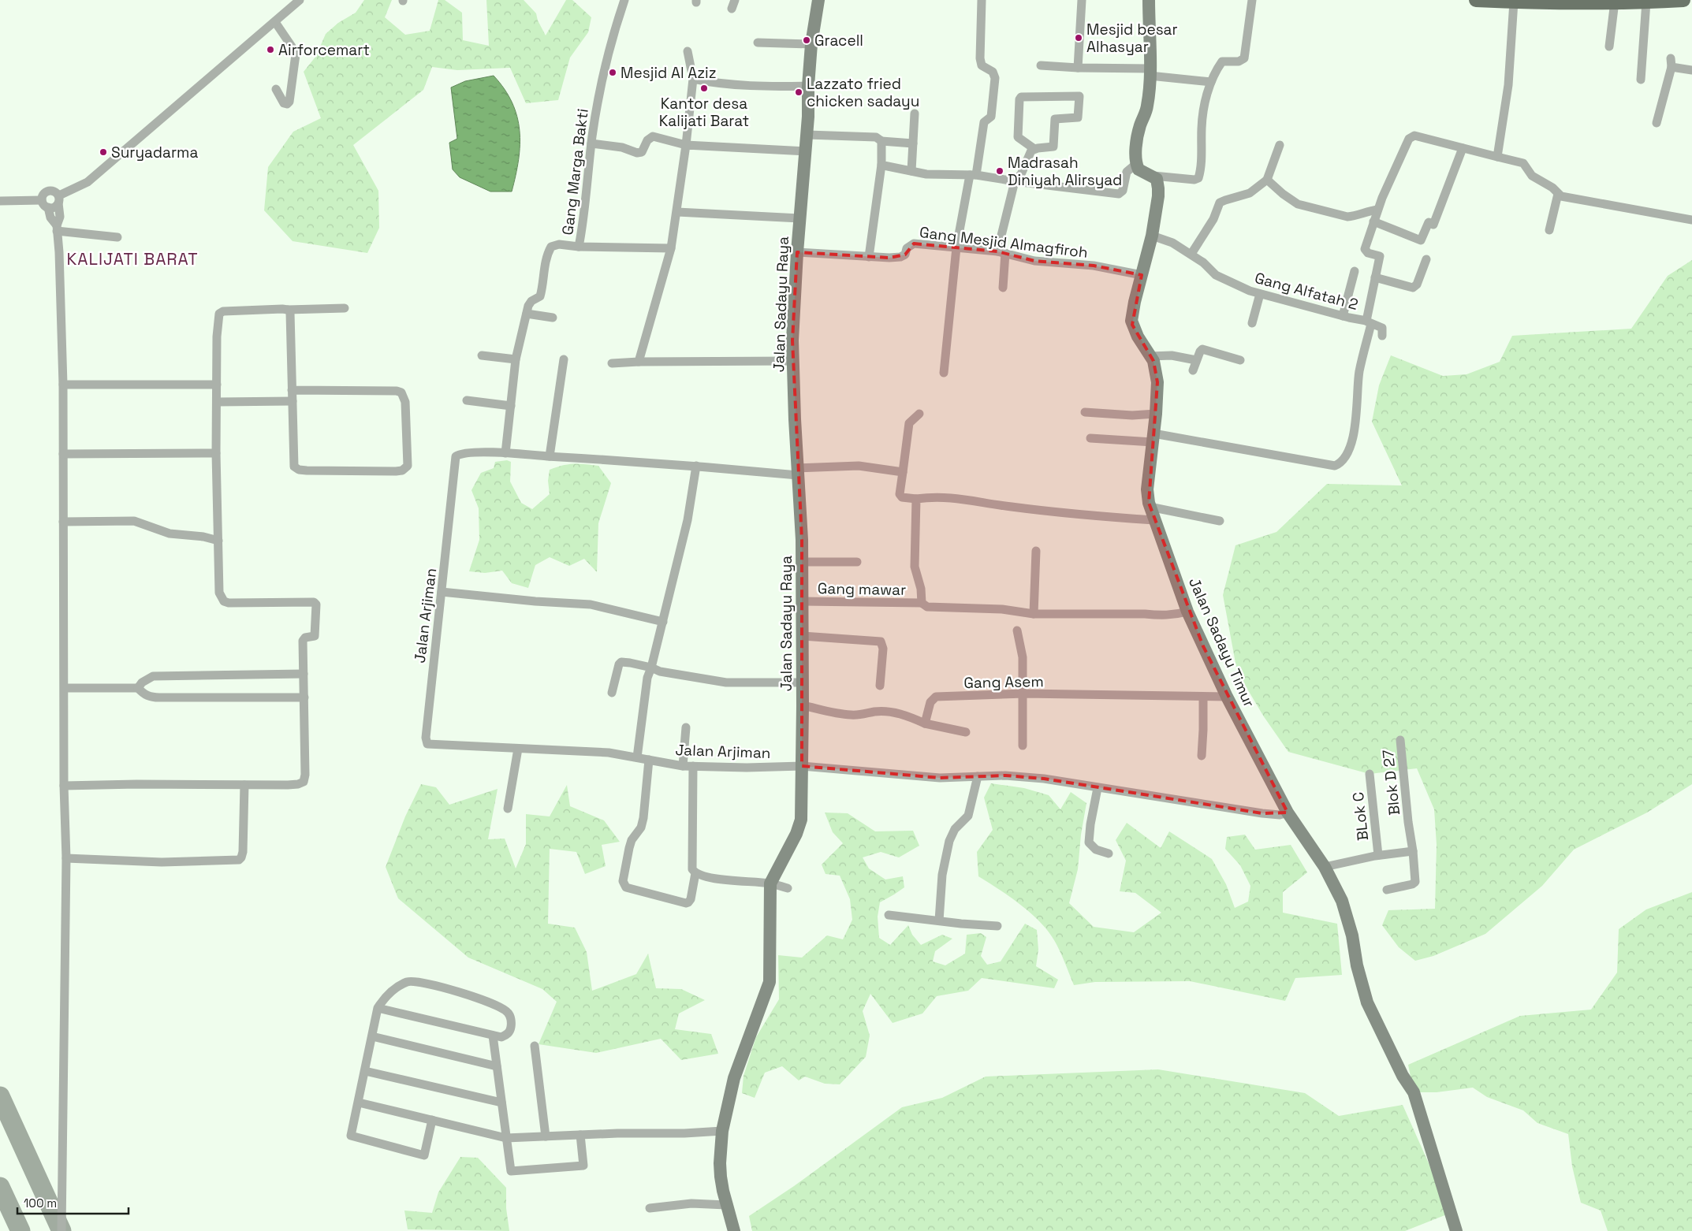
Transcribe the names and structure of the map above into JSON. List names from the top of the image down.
{
  "streets": {
    "street": [
      "Gang Marga Bakti",
      "Gang Mesjid Almagfiroh",
      "Gang Alfatah 2",
      "Jalan Sadayu Raya",
      "Gang mawar",
      "Jalan Arjiman",
      "Jalan Sadayu Timur",
      "Gang Asem",
      "Blok D 27",
      "BLok C"
    ]
  },
  "crossings": [
    ["Gang Mesjid Almagfiroh", "Jalan Sadayu Raya"],
    ["Gang Mesjid Almagfiroh", "Jalan Sadayu Timur"],
    ["Gang Alfatah 2", "Jalan Sadayu Timur"],
    ["Jalan Sadayu Raya", "Gang mawar"],
    ["Jalan Sadayu Raya", "Jalan Arjiman"],
    ["Gang mawar", "Jalan Sadayu Timur"],
    ["Jalan Arjiman", "Jalan Sadayu Timur"],
    ["Jalan Sadayu Timur", "Gang Asem"]
  ],
  "districts": ["KALIJATI BARAT"],
  "places": [
    "Mesjid besar Alhasyar",
    "Gracell",
    "Airforcemart",
    "Mesjid Al Aziz",
    "Kantor desa Kalijati Barat",
    "Lazzato fried chicken sadayu",
    "Suryadarma",
    "Madrasah Diniyah Alirsyad"
  ],
  "scale_bar": "100 m"
}
